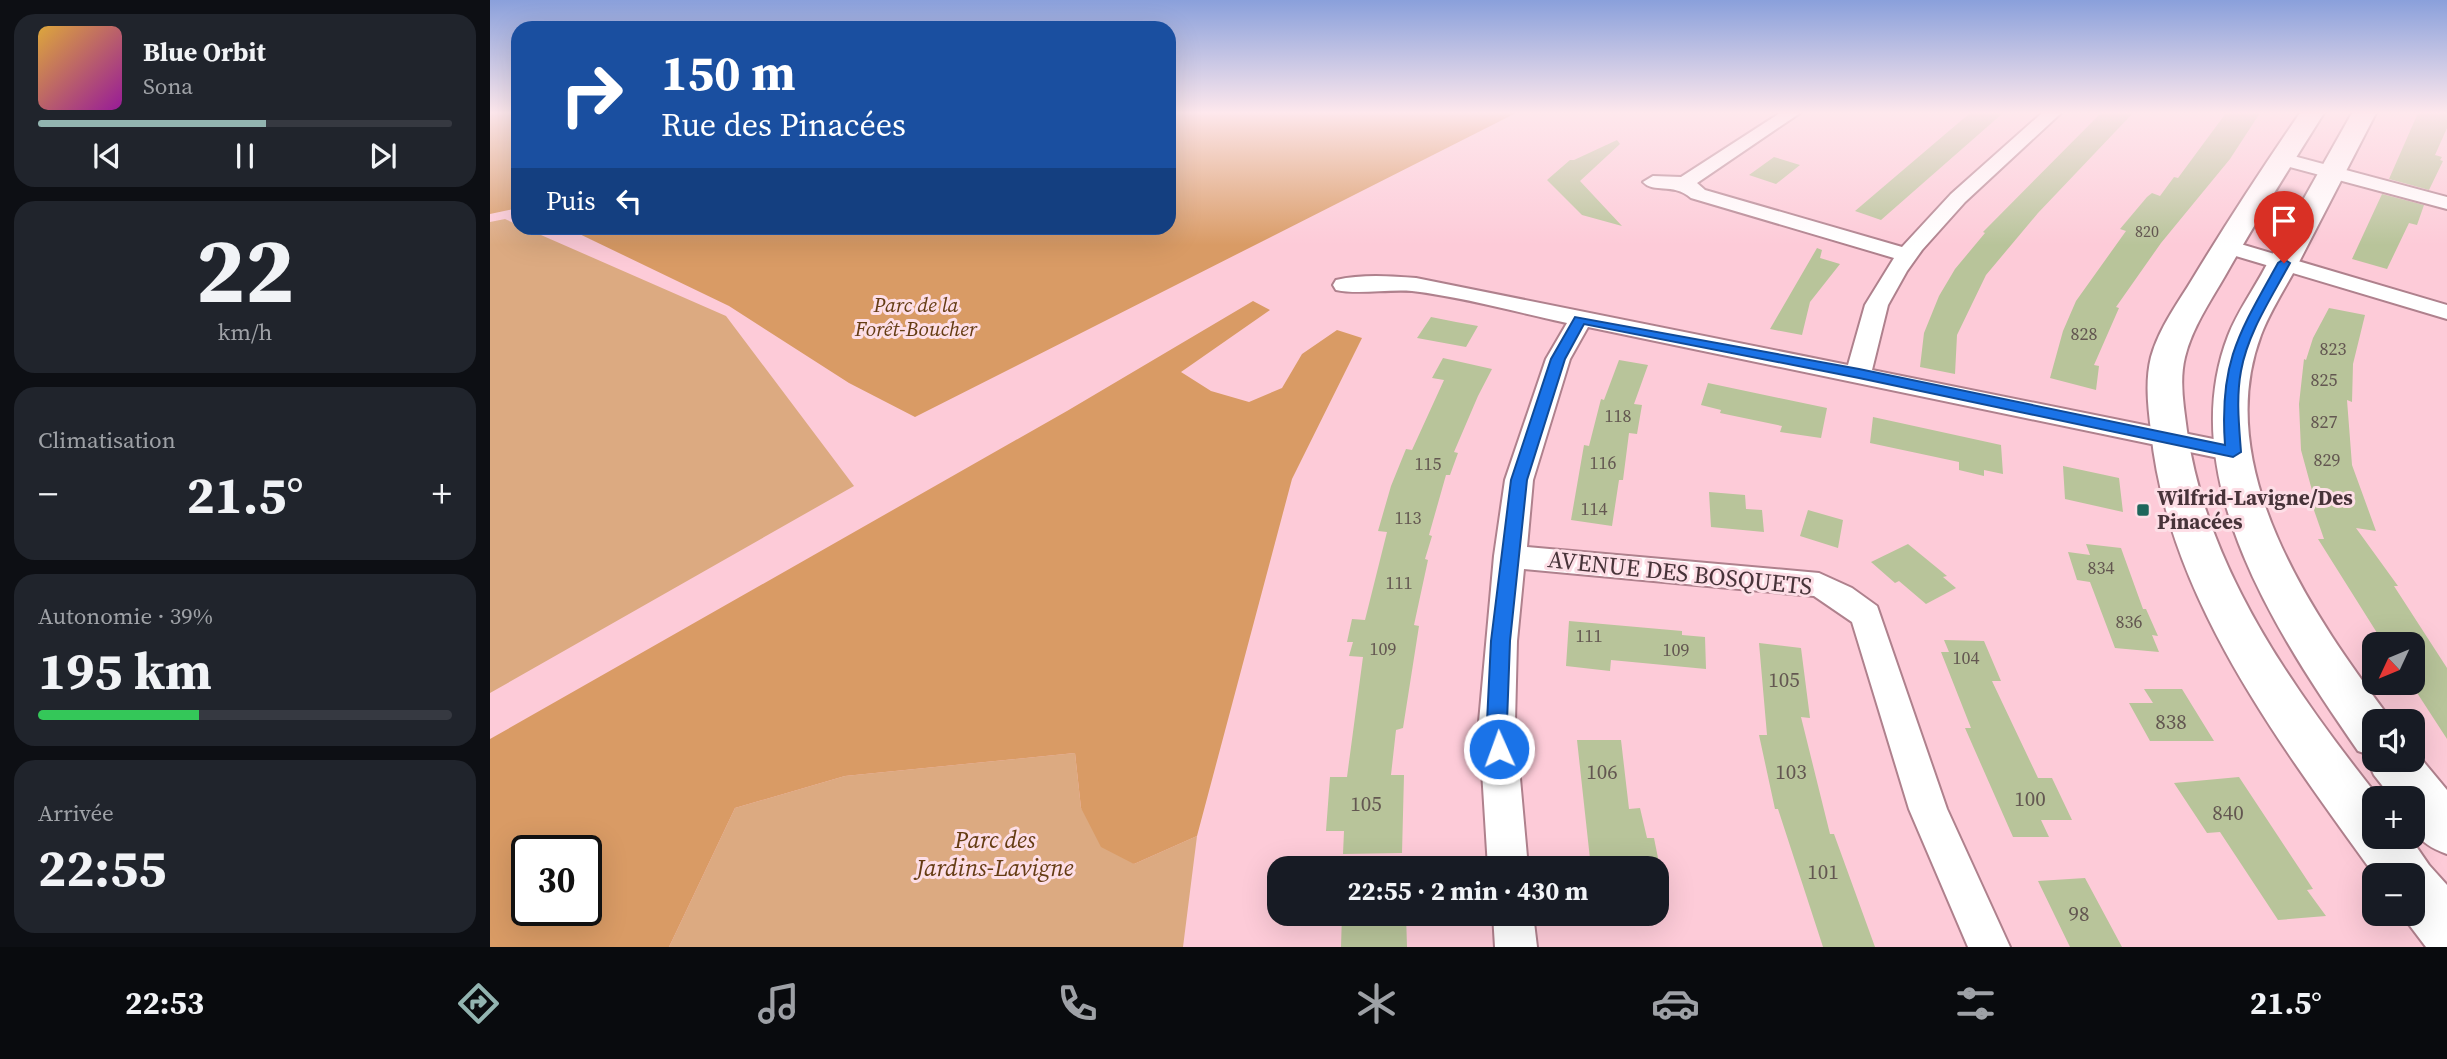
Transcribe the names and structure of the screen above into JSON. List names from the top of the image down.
{
  "streets": {
    "street": ["AVENUE DES BOSQUETS"]
  },
  "parks": ["Parc de la Forêt-Boucher", "Parc des Jardins-Lavigne"],
  "places": {
    "transit": ["Wilfrid-Lavigne/Des Pinacées"]
  },
  "house_numbers": [
    "820",
    "828",
    "823",
    "825",
    "118",
    "827",
    "829",
    "116",
    "115",
    "114",
    "113",
    "834",
    "111",
    "836",
    "111",
    "109",
    "109",
    "104",
    "105",
    "838",
    "106",
    "103",
    "100",
    "105",
    "840",
    "101",
    "98"
  ],
  "north": "bottom left",
  "page": {
    "turn": ["150 m", "Rue des Pinacées"],
    "song": ["Blue Orbit", "Sona"],
    "then": "Puis",
    "tile": [
      ["22", "km/h"],
      "Climatisation",
      ["Autonomie · 39%", "195 km"],
      ["Arrivée", "22:55"]
    ],
    "heat": ["−", "21.5°", "+"],
    "map_buttons": ["+", "−"],
    "limit": "30",
    "trip": "22:55 · 2 min · 430 m",
    "tabs": ["22:53", "21.5°"]
  }
}
